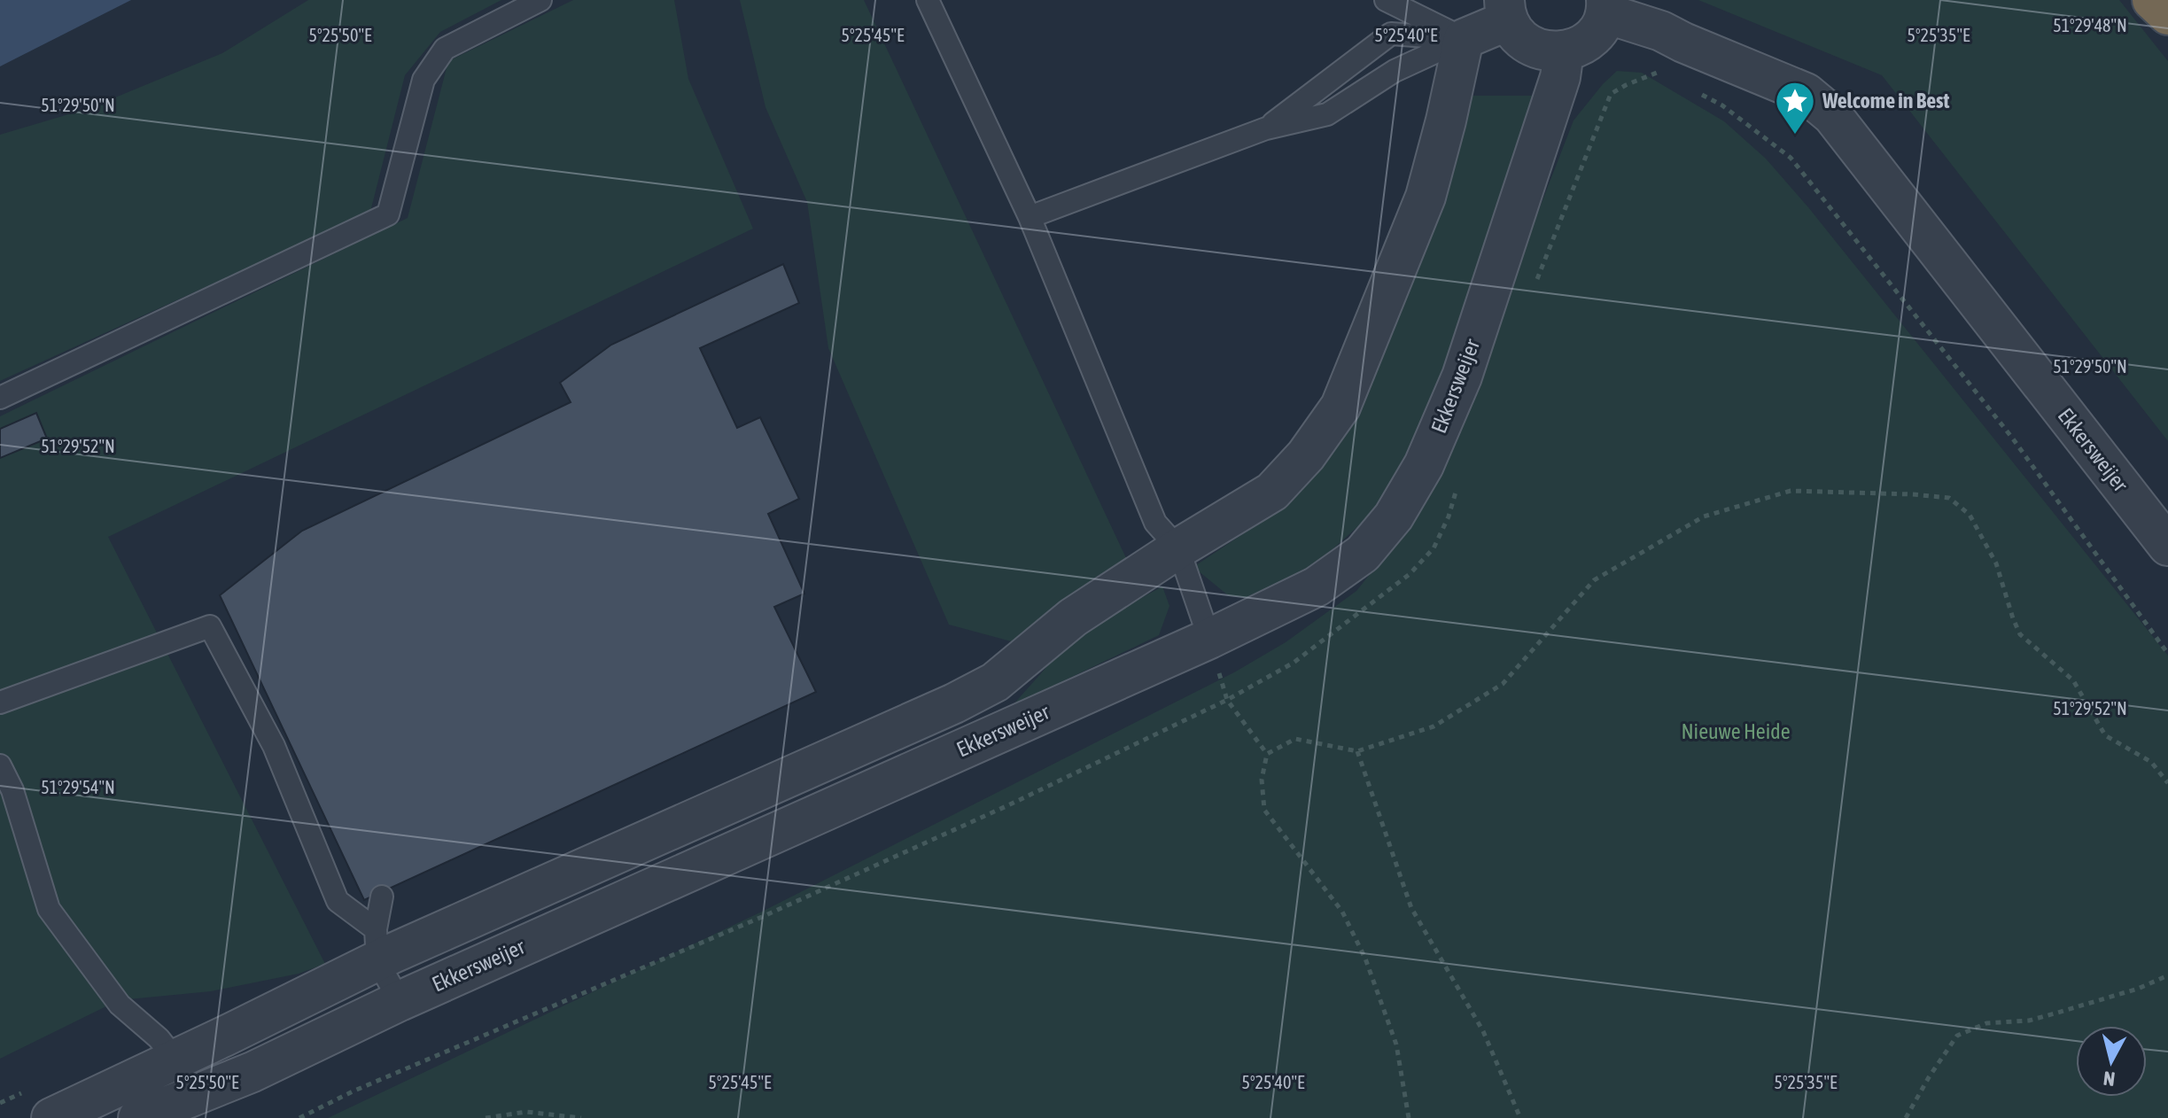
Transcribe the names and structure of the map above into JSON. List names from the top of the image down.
{
  "streets": {
    "street": ["Ekkersweijer"]
  },
  "parks": ["Nieuwe Heide"],
  "places": {
    "place": ["Welcome in Best"]
  },
  "north": "bottom",
  "coordinates": [
    "51°29'48\"N",
    "5°25'50\"E",
    "5°25'45\"E",
    "5°25'40\"E",
    "5°25'35\"E",
    "51°29'50\"N",
    "51°29'52\"N",
    "51°29'54\"N"
  ]
}
